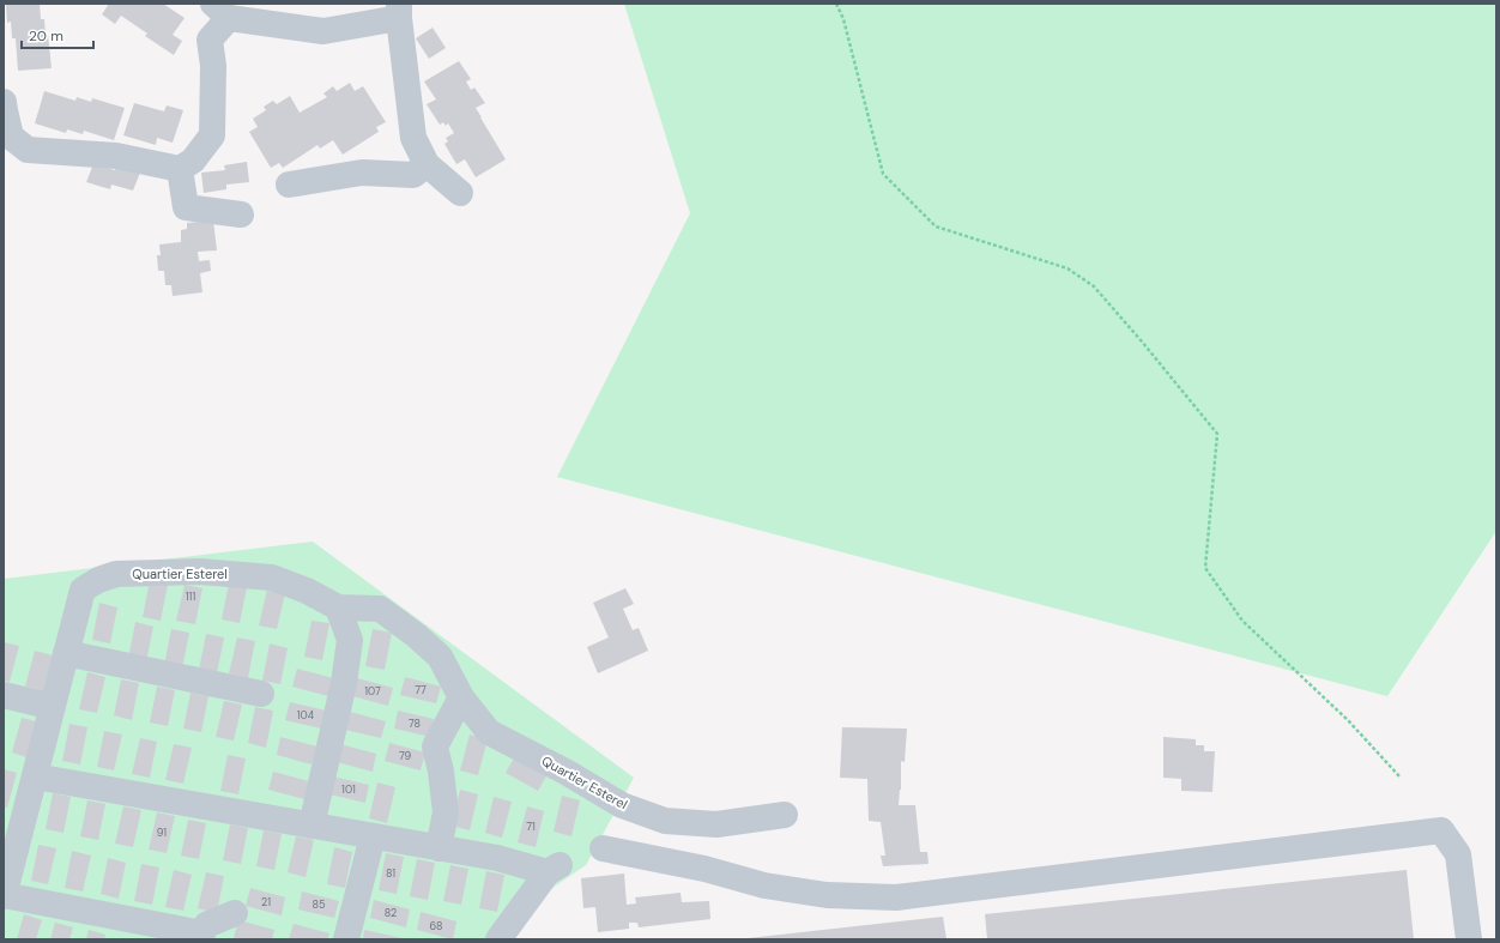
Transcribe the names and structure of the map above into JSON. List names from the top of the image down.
{
  "streets": {
    "street": ["Quartier Esterel"]
  },
  "house_numbers": [
    "111",
    "77",
    "107",
    "104",
    "78",
    "79",
    "101",
    "71",
    "91",
    "81",
    "21",
    "85",
    "82",
    "68"
  ],
  "scale_bar": "20 m"
}
